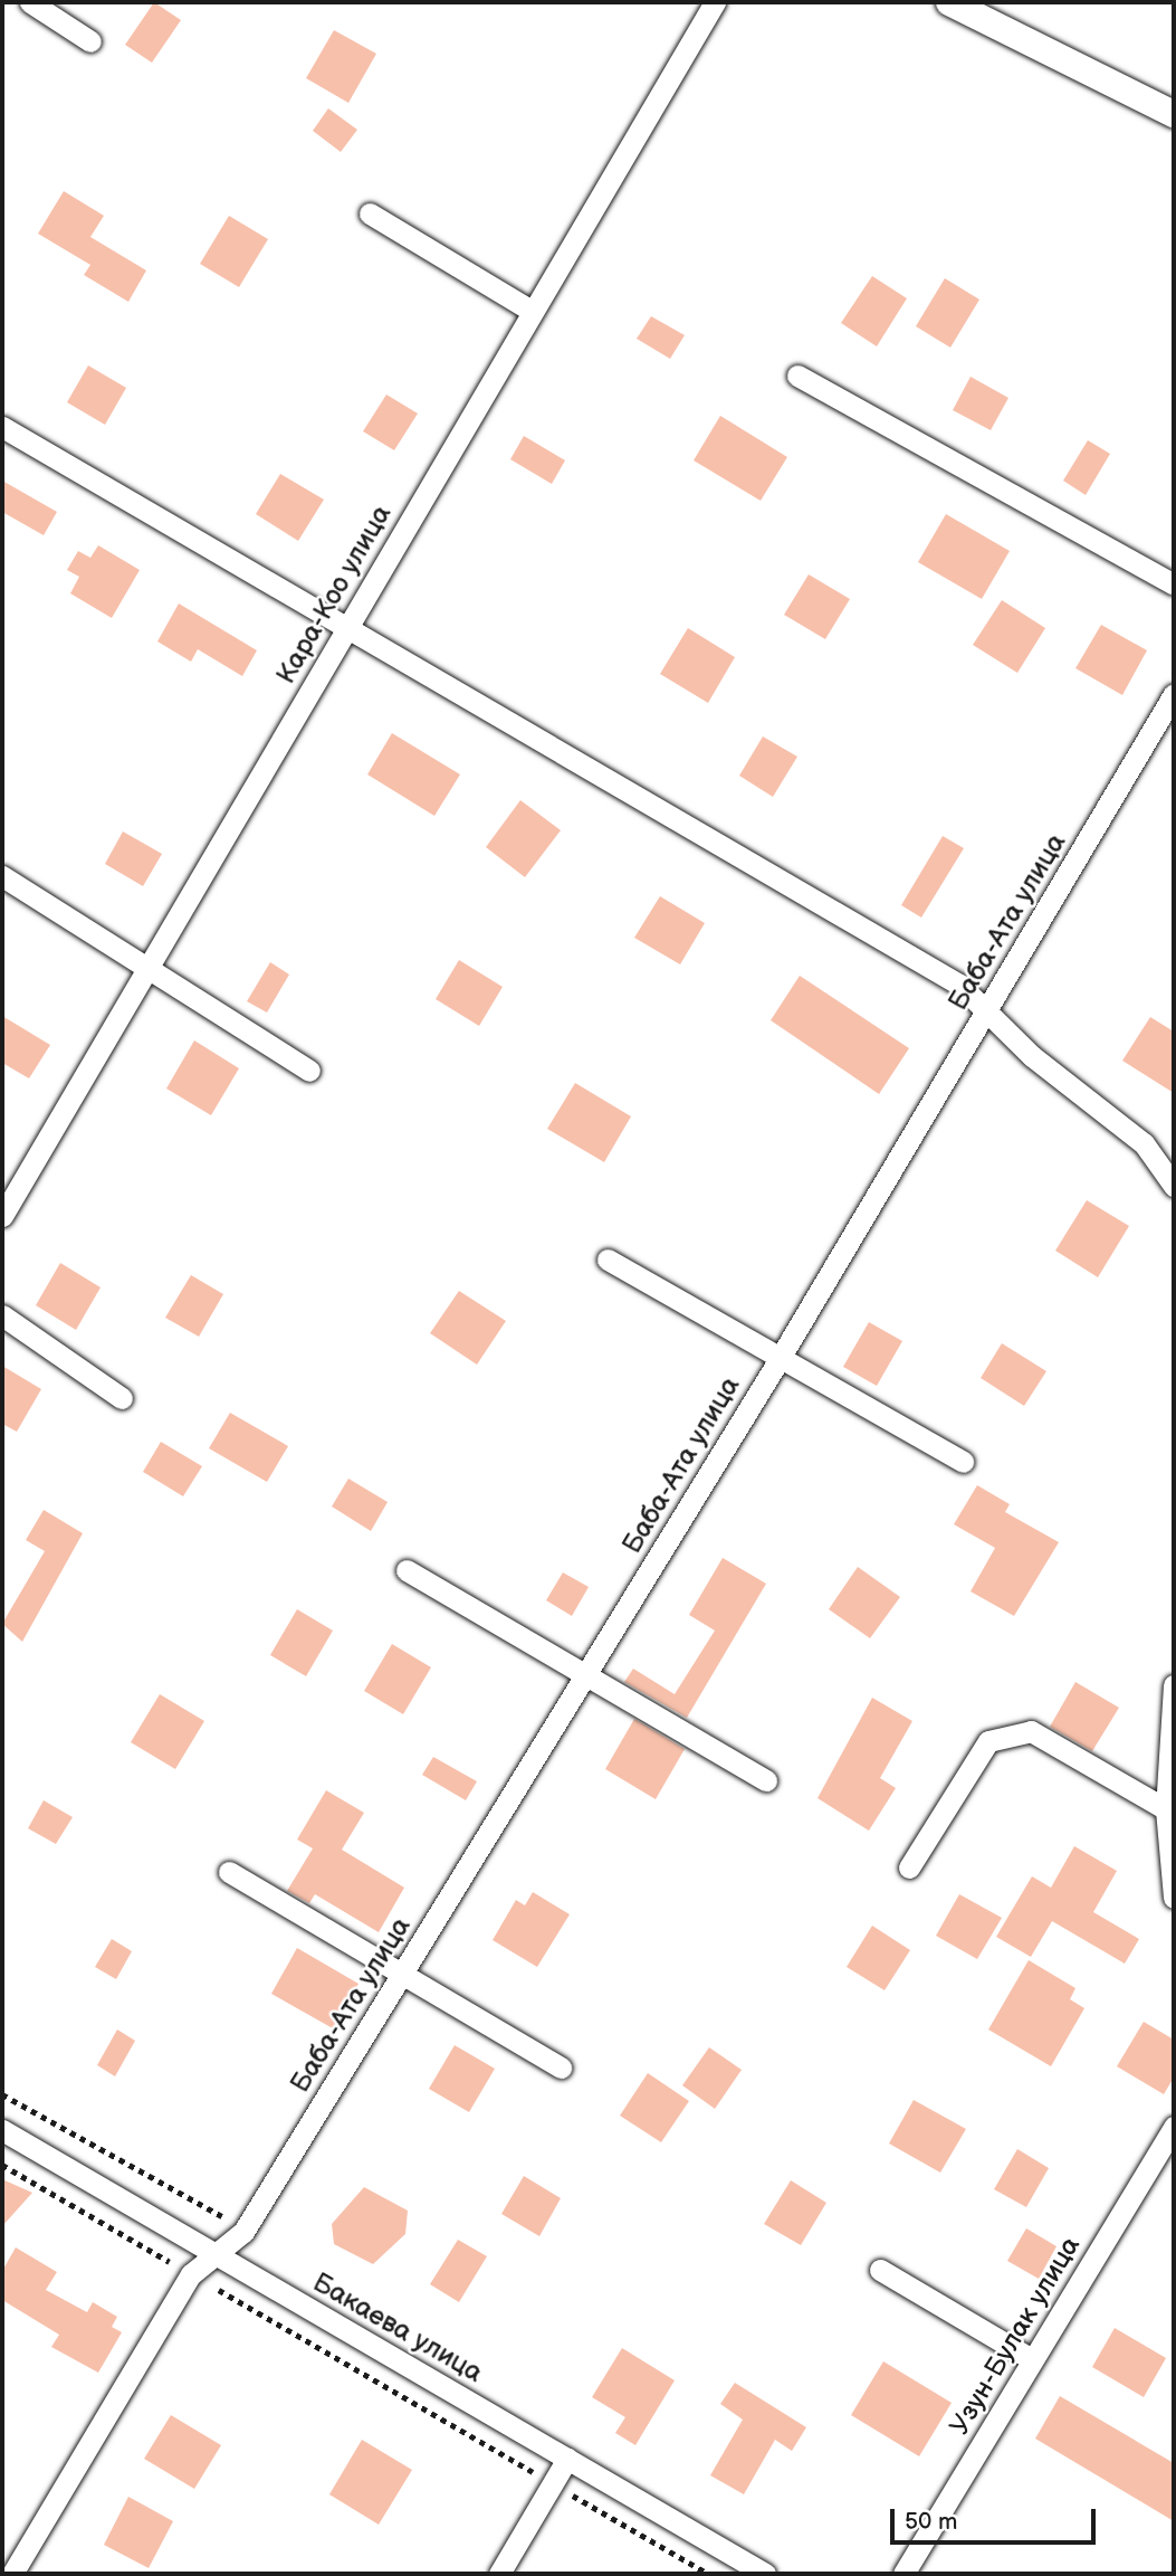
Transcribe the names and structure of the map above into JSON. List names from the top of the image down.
{
  "streets": {
    "street": [
      "Кара-Коо улица",
      "Баба-Ата улица",
      "Бакаева улица",
      "Узун-Булак улица"
    ]
  },
  "crossings": [
    ["Баба-Ата улица", "Бакаева улица"]
  ],
  "scale_bar": "50 m"
}
